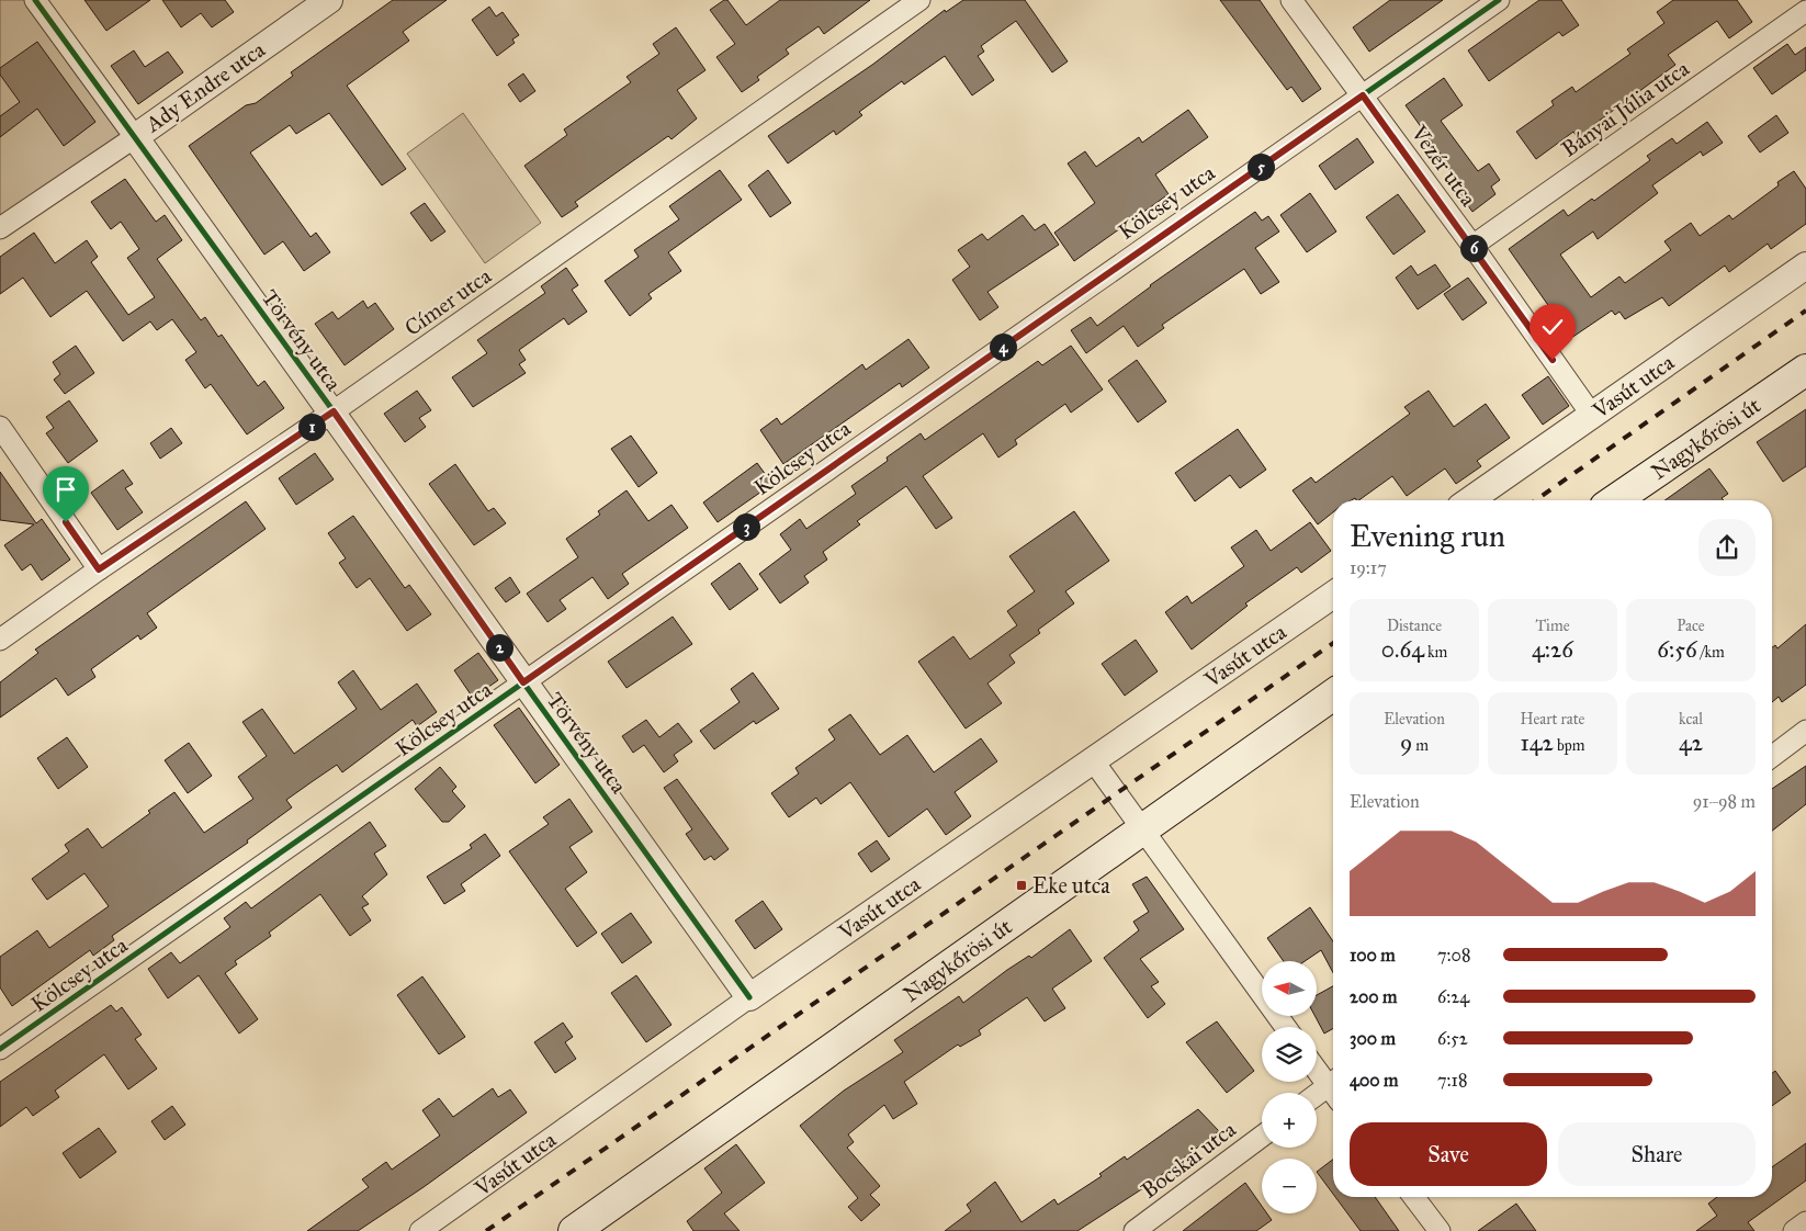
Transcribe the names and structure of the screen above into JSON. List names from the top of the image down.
{
  "streets": {
    "main road": ["Nagykőrösi út"],
    "street": [
      "Ady Endre utca",
      "Bányai Júlia utca",
      "Vezér utca",
      "Kölcsey utca",
      "Címer utca",
      "Törvény utca",
      "Vasút utca",
      "Bocskai utca"
    ]
  },
  "crossings": [
    ["Ady Endre utca", "Törvény utca"],
    ["Bányai Júlia utca", "Vezér utca"],
    ["Vezér utca", "Kölcsey utca"],
    ["Vezér utca", "Vasút utca"],
    ["Kölcsey utca", "Törvény utca"],
    ["Címer utca", "Törvény utca"],
    ["Törvény utca", "Vasút utca"]
  ],
  "places": {
    "transit": ["Eke utca"]
  },
  "north": "left",
  "page": {
    "pins": [
      "5",
      "6",
      "4",
      "1",
      "3",
      "2"
    ],
    "heading": ["Evening run", "19:17"],
    "stats": [
      ["Distance", "0.64 km"],
      ["Time", "4:26"],
      ["Pace", "6:56 /km"],
      ["Elevation", "9 m"],
      ["Heart rate", "142 bpm"],
      ["kcal", "42"]
    ],
    "chart": ["Elevation", "91–98 m"],
    "list": [
      {
        "name": "100 m",
        "note": "7:08"
      },
      {
        "name": "200 m",
        "note": "6:24"
      },
      {
        "name": "300 m",
        "note": "6:52"
      },
      {
        "name": "400 m",
        "note": "7:18"
      }
    ],
    "map_buttons": ["+", "−"],
    "buttons": ["Save", "Share"]
  }
}
